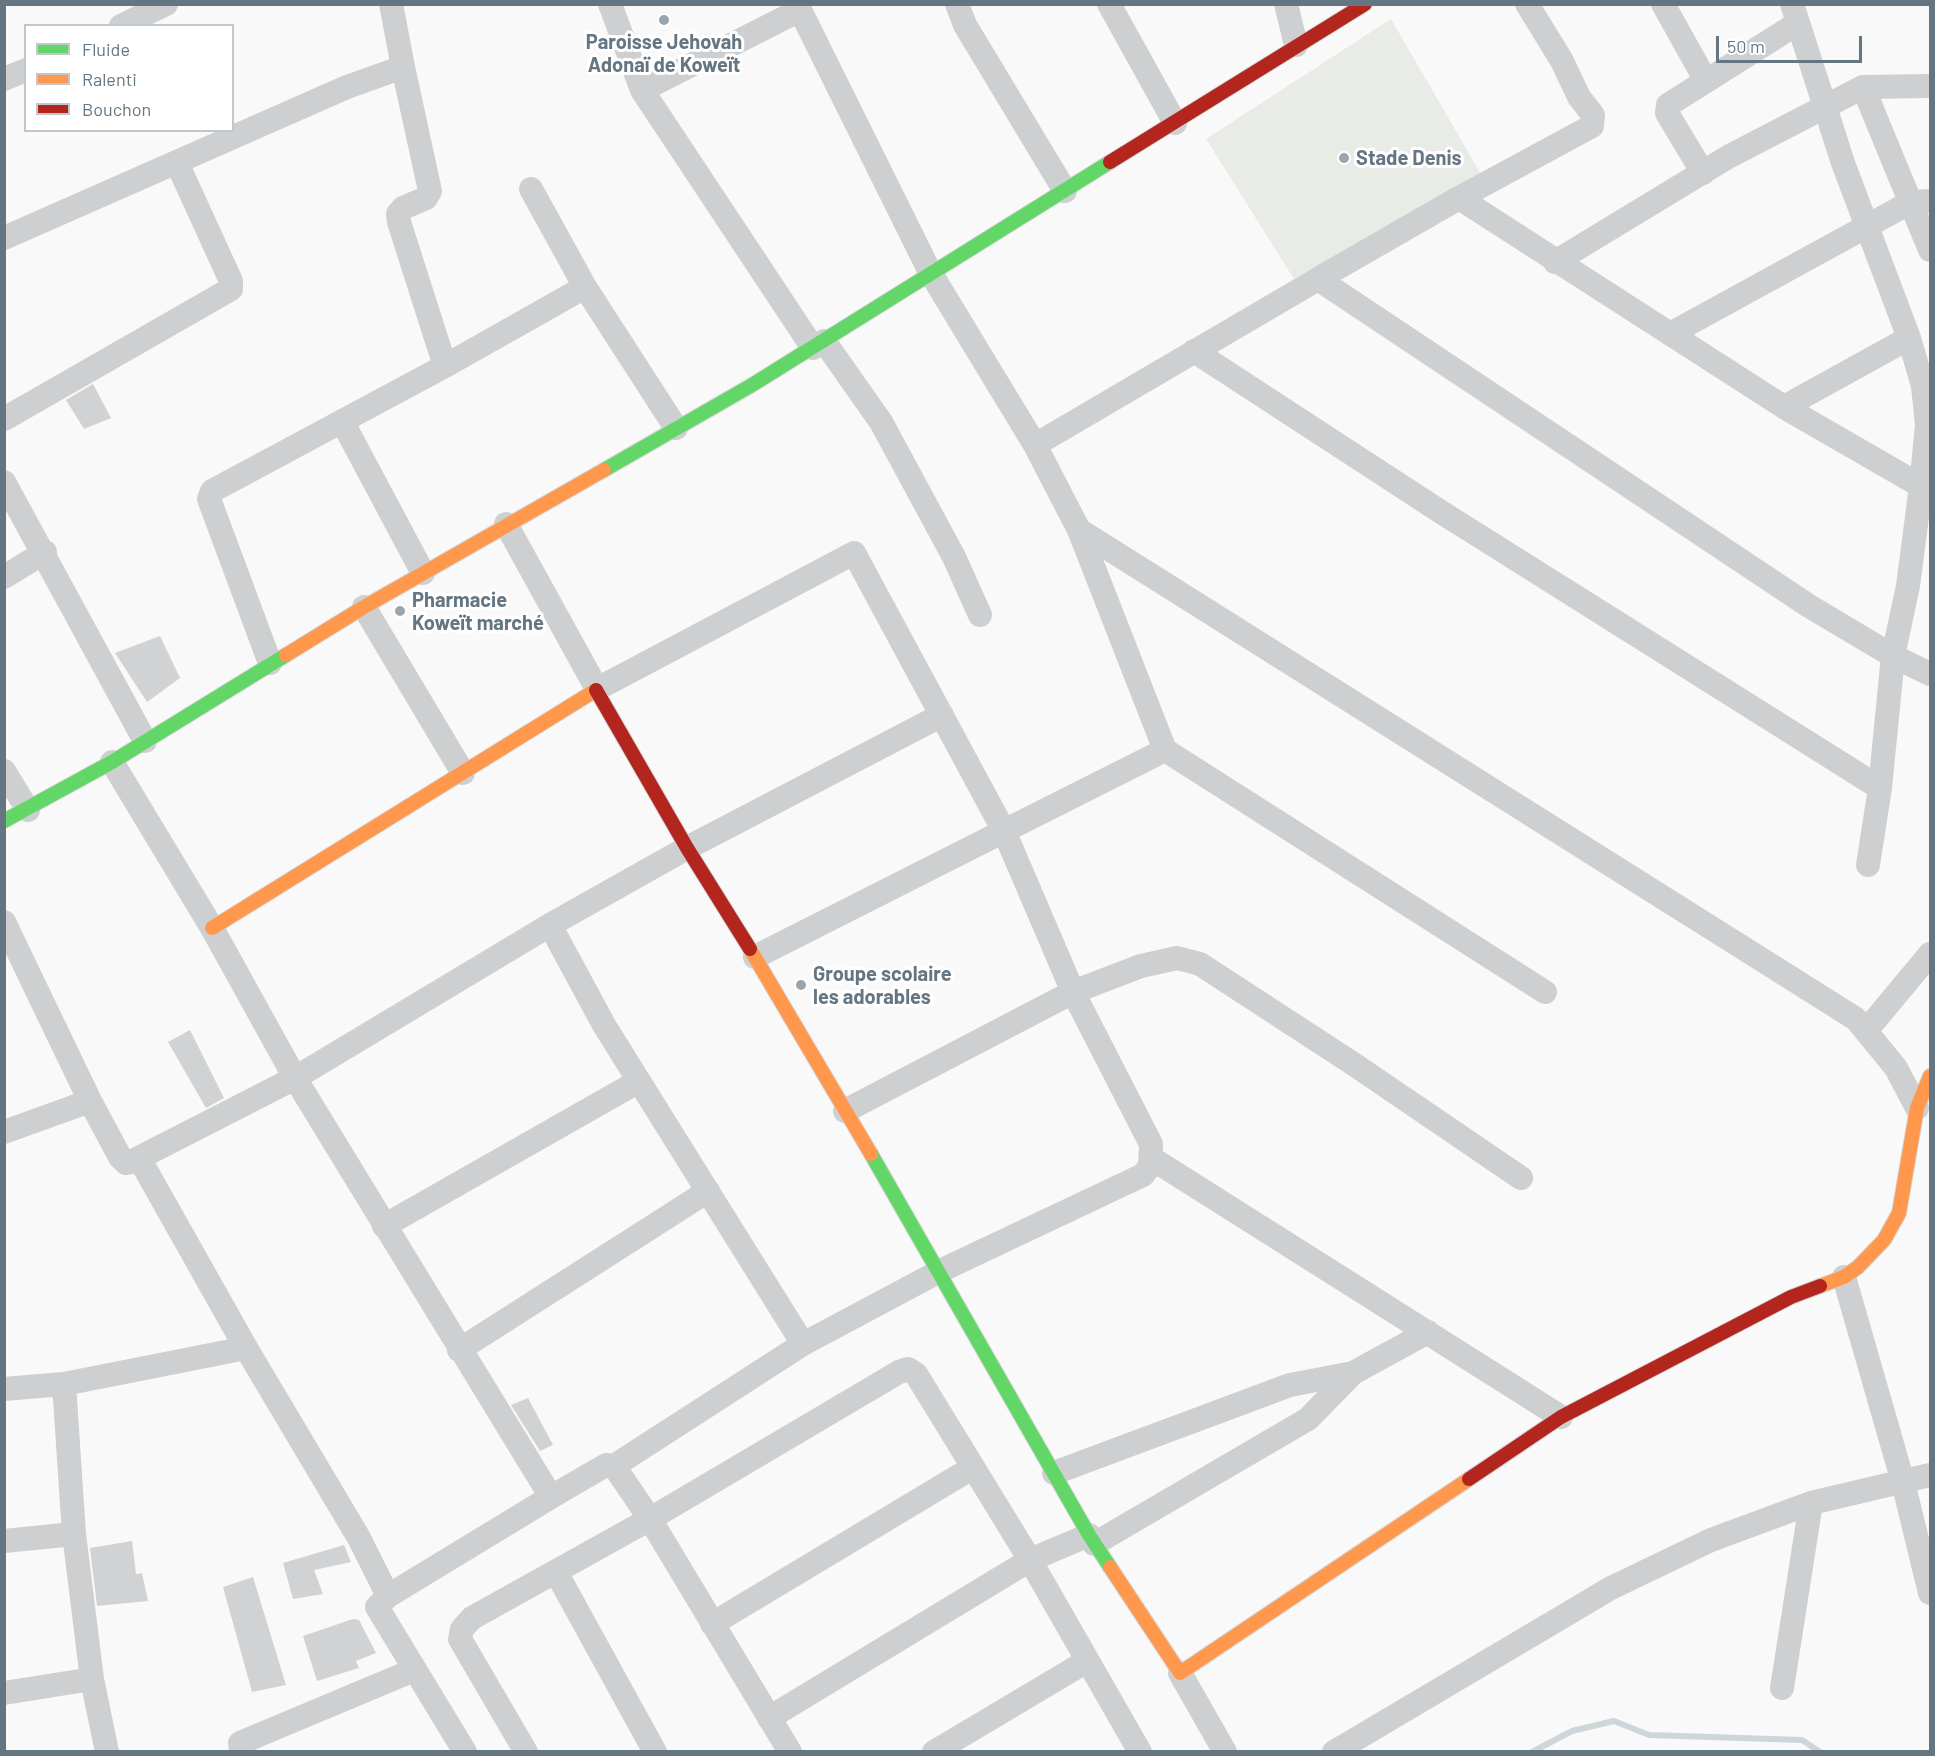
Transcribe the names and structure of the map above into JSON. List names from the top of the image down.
{
  "places": [
    "Paroisse Jehovah Adonaï de Koweït",
    "Stade Denis",
    "Pharmacie Koweït marché",
    "Groupe scolaire les adorables"
  ],
  "legend": ["Fluide", "Ralenti", "Bouchon"],
  "scale_bar": "50 m"
}
